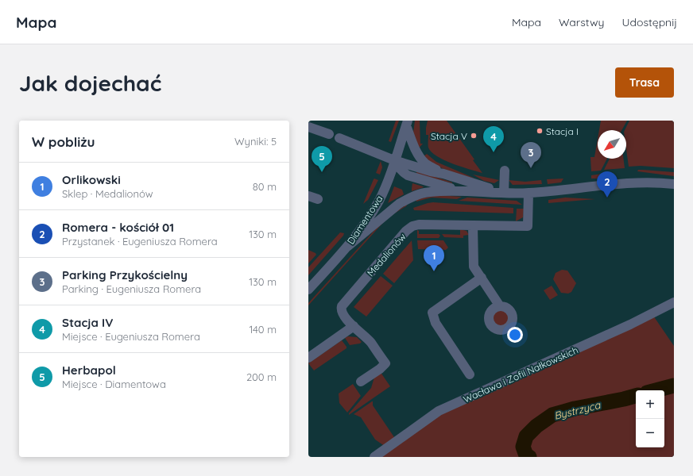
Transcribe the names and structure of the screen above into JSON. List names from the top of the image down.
{
  "streets": {
    "street": ["Diamentowa", "Medalionów", "Wacława i Zofii Nałkowskich"]
  },
  "water": ["Bystrzyca"],
  "places": ["Stacja I", "Stacja V"],
  "north": "bottom left",
  "page": {
    "header": "Mapa",
    "nav": ["Mapa", "Warstwy", "Udostępnij"],
    "buttons": "Trasa",
    "title": "Jak dojechać",
    "heading": ["W pobliżu", "Wyniki: 5"],
    "pins": [
      "4",
      "3",
      "5",
      "2",
      "1"
    ],
    "list": [
      {
        "mark": "1",
        "name": "Orlikowski",
        "note": "Sklep · Medalionów",
        "value": "80 m"
      },
      {
        "mark": "2",
        "name": "Romera - kościół 01",
        "note": "Przystanek · Eugeniusza Romera",
        "value": "130 m"
      },
      {
        "mark": "3",
        "name": "Parking Przykościelny",
        "note": "Parking · Eugeniusza Romera",
        "value": "130 m"
      },
      {
        "mark": "4",
        "name": "Stacja IV",
        "note": "Miejsce · Eugeniusza Romera",
        "value": "140 m"
      },
      {
        "mark": "5",
        "name": "Herbapol",
        "note": "Miejsce · Diamentowa",
        "value": "200 m"
      }
    ],
    "map_buttons": ["+", "−"]
  }
}
